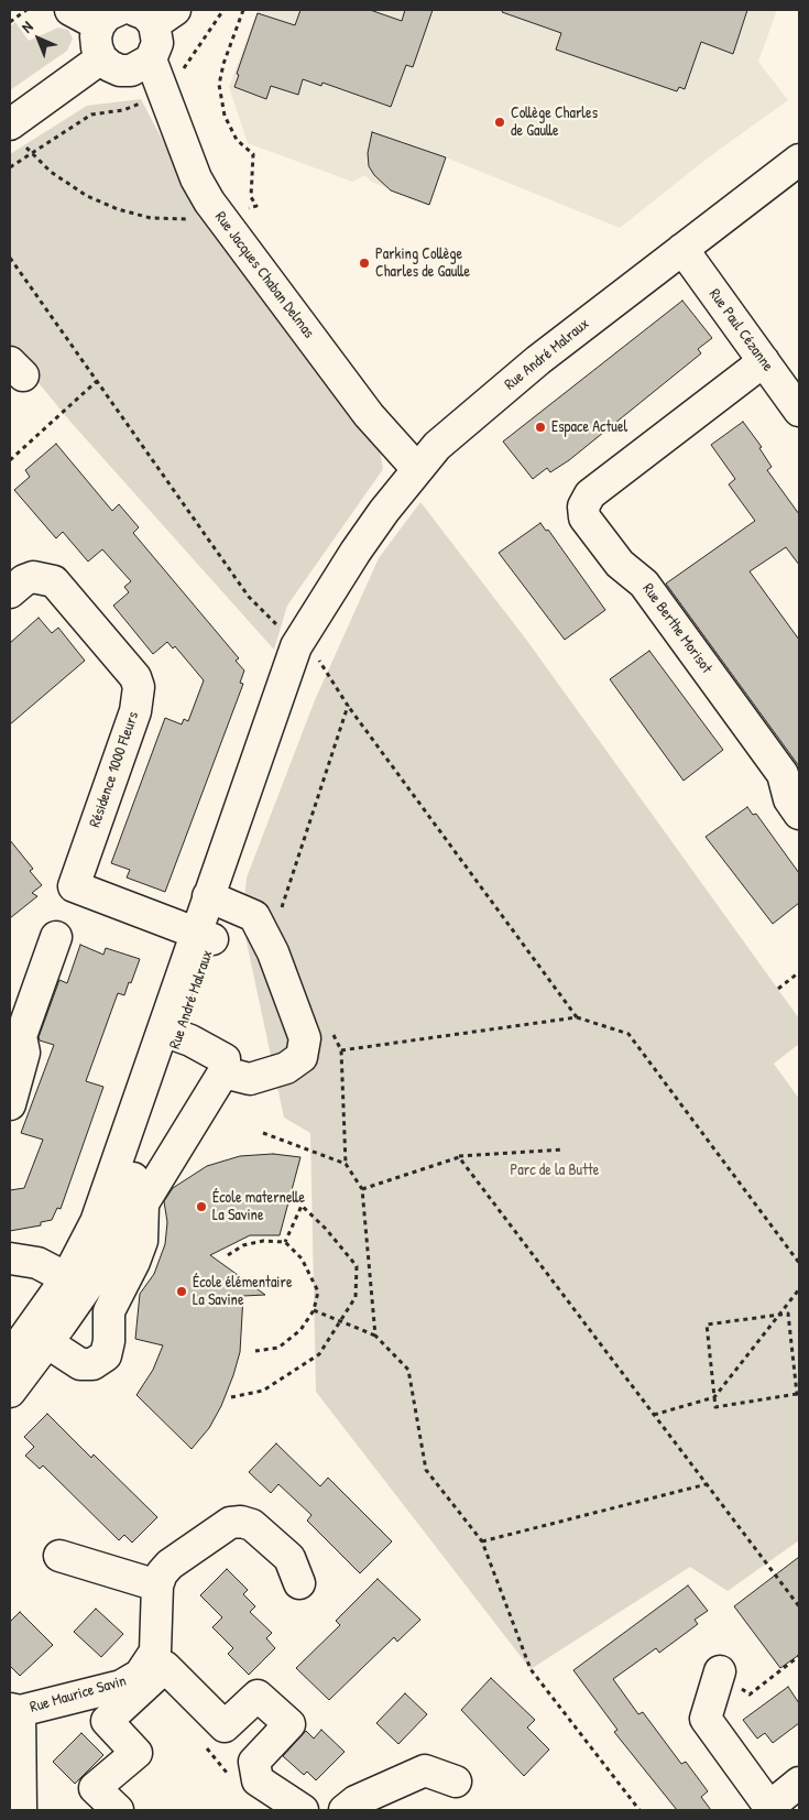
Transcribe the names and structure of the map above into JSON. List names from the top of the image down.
{
  "streets": {
    "street": [
      "Rue Jacques Chaban Delmas",
      "Rue Paul Cézanne",
      "Rue André Malraux",
      "Rue Berthe Morisot",
      "Résidence 1000 Fleurs",
      "Rue Maurice Savin"
    ]
  },
  "crossings": [
    ["Rue Jacques Chaban Delmas", "Rue André Malraux"],
    ["Rue Paul Cézanne", "Rue André Malraux"],
    ["Rue Paul Cézanne", "Rue Berthe Morisot"],
    ["Rue André Malraux", "Résidence 1000 Fleurs"]
  ],
  "parks": ["Parc de la Butte"],
  "places": [
    "Collège Charles de Gaulle",
    "Parking Collège Charles de Gaulle",
    "Espace Actuel",
    "École maternelle La Savine",
    "École élémentaire La Savine"
  ],
  "north": "top left"
}
